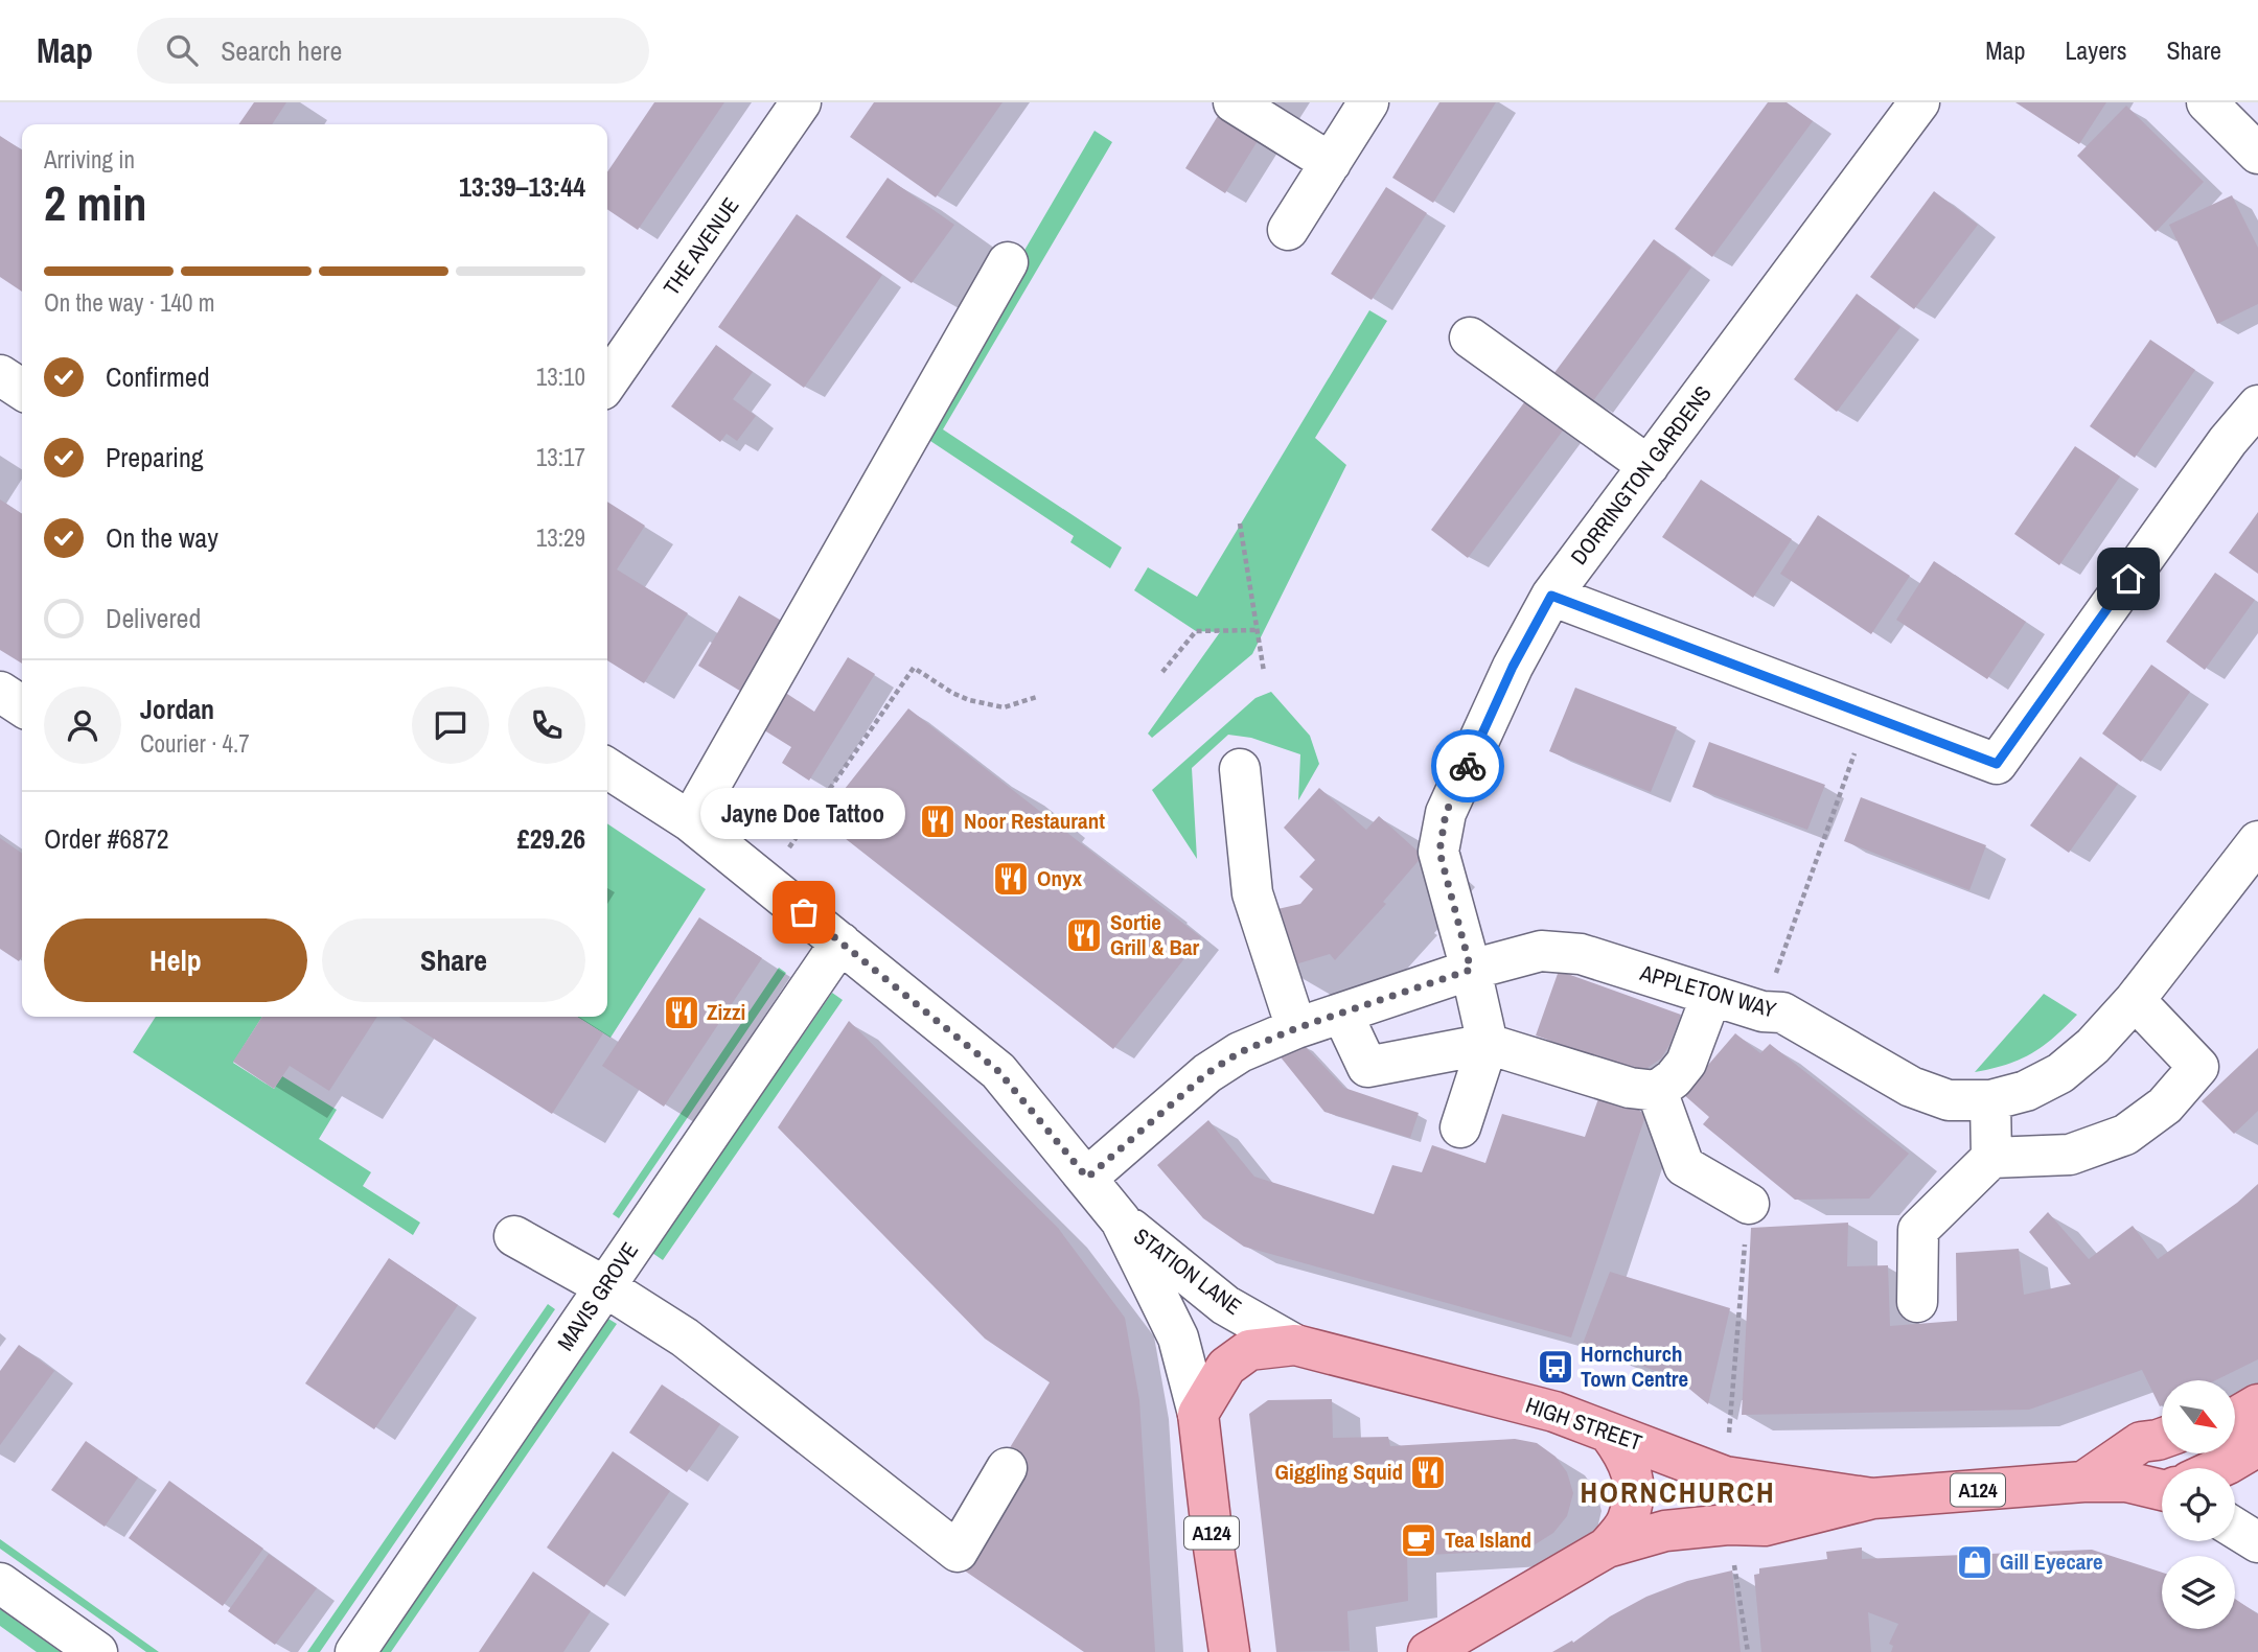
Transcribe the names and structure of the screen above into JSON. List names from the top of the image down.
{
  "streets": {
    "main road": ["STATION LANE", "HIGH STREET", "A124"],
    "street": [
      "THE AVENUE",
      "DORRINGTON GARDENS",
      "APPLETON WAY",
      "MAVIS GROVE"
    ]
  },
  "crossings": [
    ["DORRINGTON GARDENS", "APPLETON WAY"],
    ["APPLETON WAY", "STATION LANE"],
    ["STATION LANE", "MAVIS GROVE"],
    ["STATION LANE", "HIGH STREET"],
    ["STATION LANE", "A124"],
    ["HIGH STREET", "A124"]
  ],
  "districts": ["HORNCHURCH"],
  "places": {
    "restaurant": [
      "Noor Restaurant",
      "Onyx",
      "Sortie Grill & Bar",
      "Zizzi",
      "Giggling Squid"
    ],
    "other": ["Jayne Doe Tattoo"],
    "bus stop": ["Hornchurch Town Centre"],
    "cafe": ["Tea Island"],
    "shop": ["Gill Eyecare"]
  },
  "north": "bottom right",
  "page": {
    "header": "Map",
    "search": "Search here",
    "nav": ["Map", "Layers", "Share"],
    "heading": ["2 min", "Arriving in", "13:39–13:44"],
    "panel": [
      "Jordan",
      "Courier · 4.7",
      "Order #6872",
      "£29.26"
    ],
    "bar": "On the way · 140 m",
    "list": [
      ["Confirmed", "13:10"],
      ["Preparing", "13:17"],
      ["On the way", "13:29"],
      "Delivered"
    ],
    "bubble": "Jayne Doe Tattoo",
    "buttons": ["Help", "Share"]
  }
}
